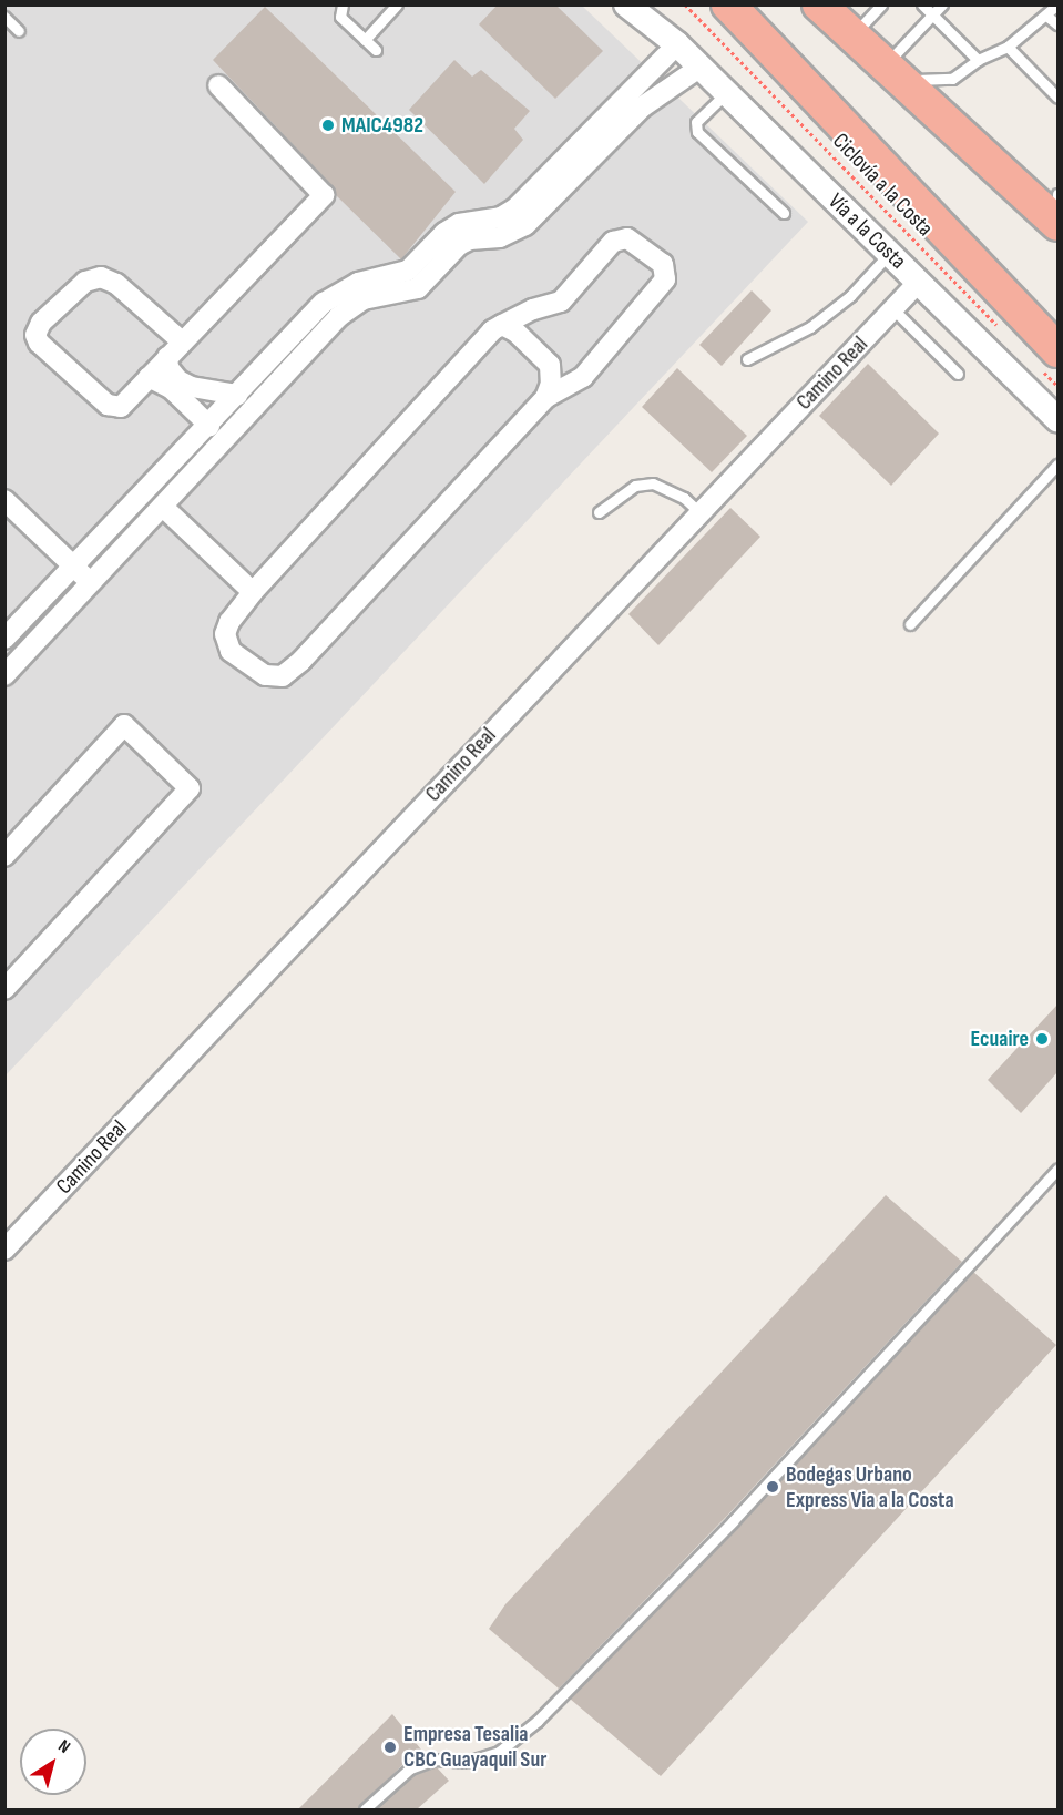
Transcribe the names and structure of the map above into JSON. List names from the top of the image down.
{
  "streets": {
    "street": ["Vía a la Costa", "Camino Real"],
    "path": ["Ciclovía a la Costa"]
  },
  "crossings": [
    ["Vía a la Costa", "Camino Real"]
  ],
  "places": [
    "MAIC4982",
    "Ecuaire",
    "Bodegas Urbano Express Via a la Costa",
    "Empresa Tesalia CBC Guayaquil Sur"
  ],
  "north": "top right"
}
